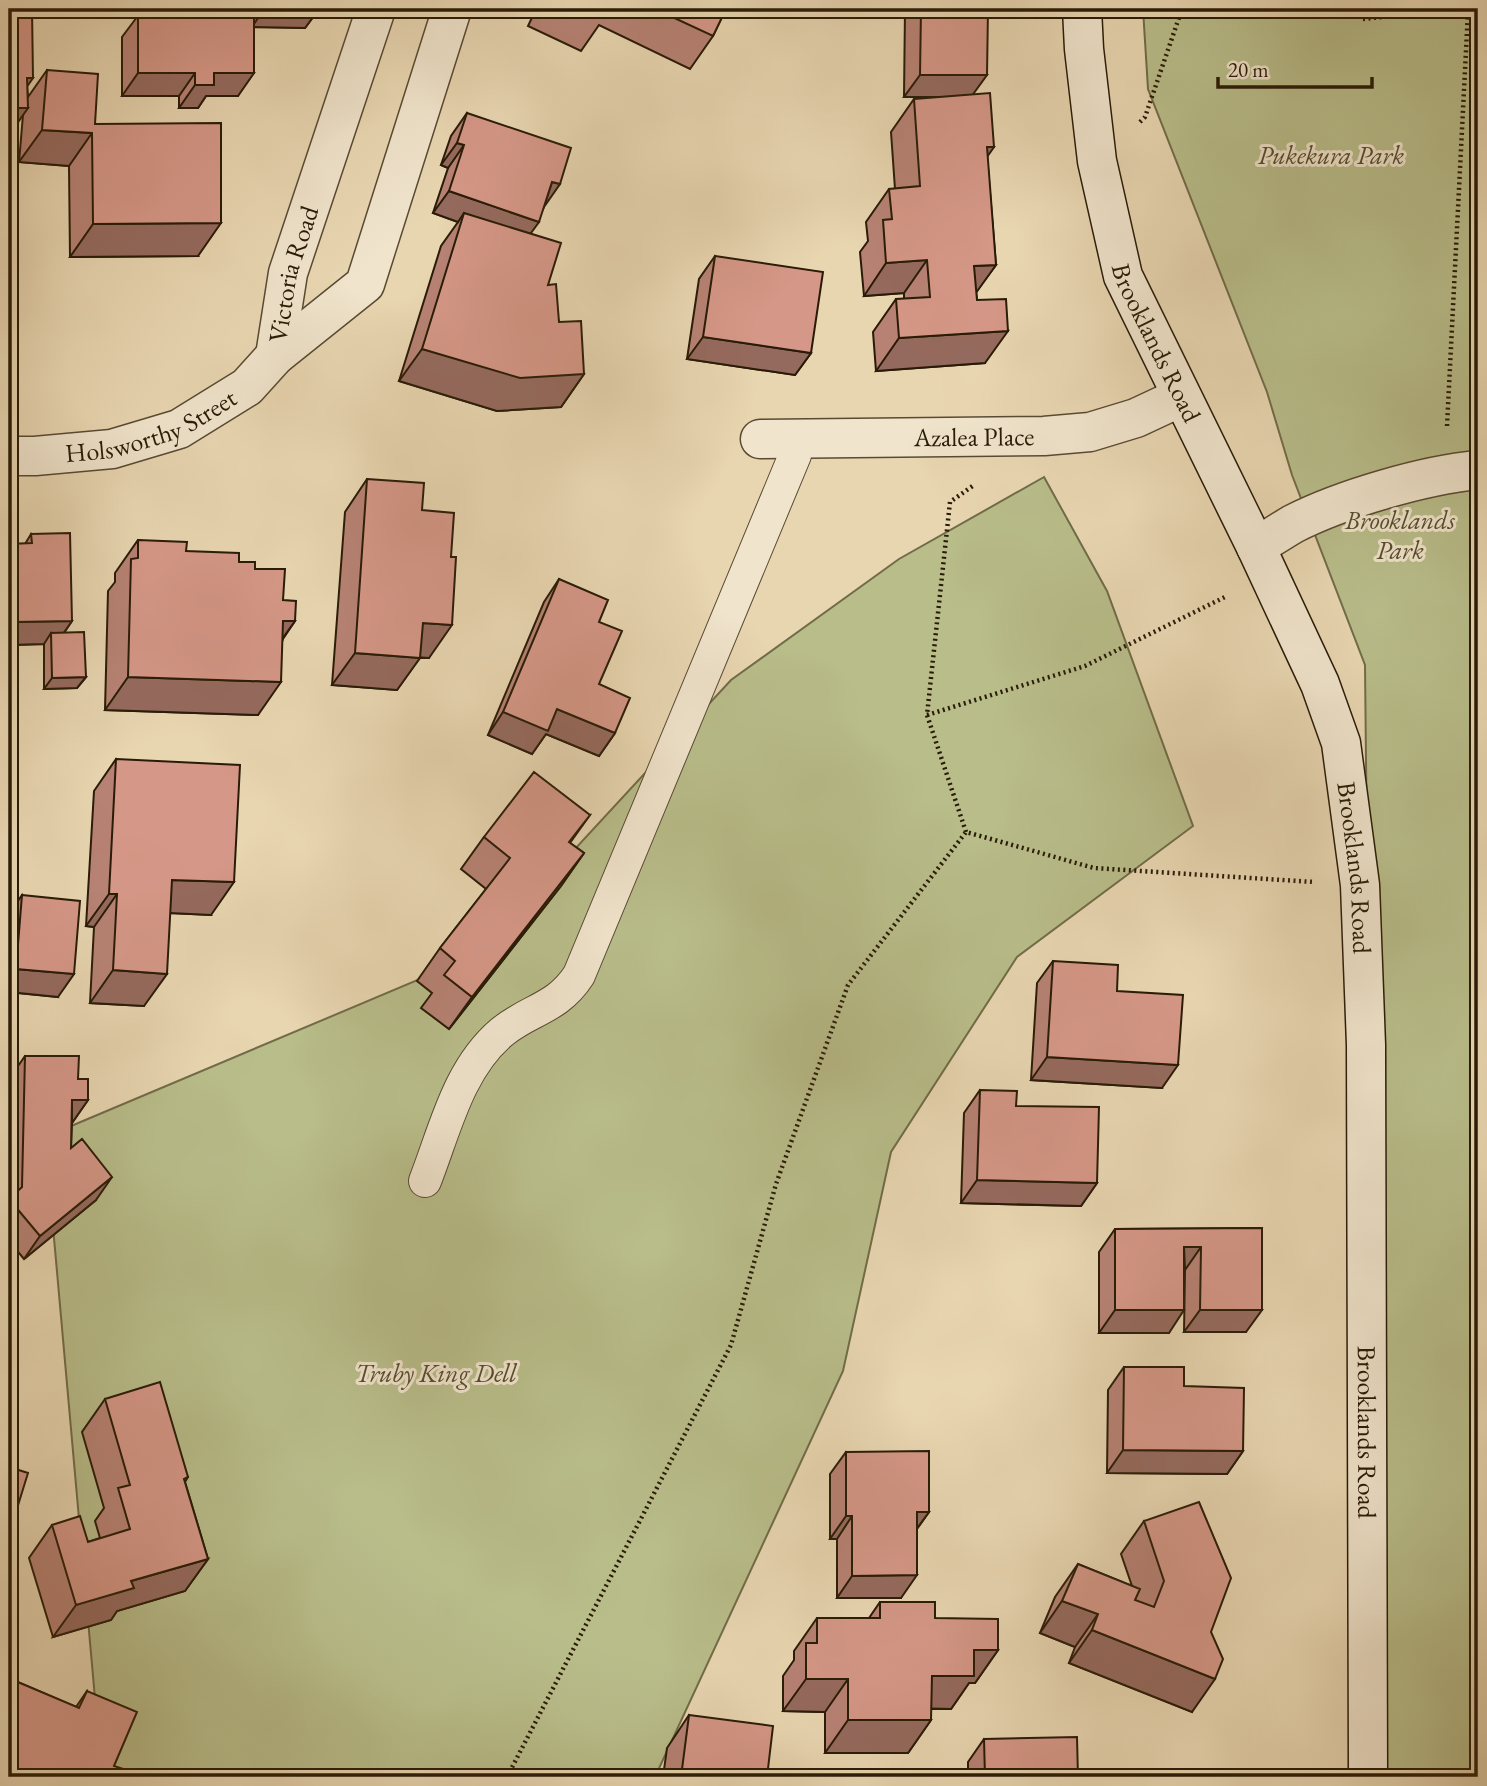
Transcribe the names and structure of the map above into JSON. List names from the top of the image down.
{
  "streets": {
    "street": [
      "Victoria Road",
      "Brooklands Road",
      "Holsworthy Street",
      "Azalea Place"
    ]
  },
  "crossings": [
    ["Victoria Road", "Holsworthy Street"],
    ["Brooklands Road", "Azalea Place"]
  ],
  "parks": ["Pukekura Park", "Brooklands Park", "Truby King Dell"],
  "scale_bar": "20 m"
}
